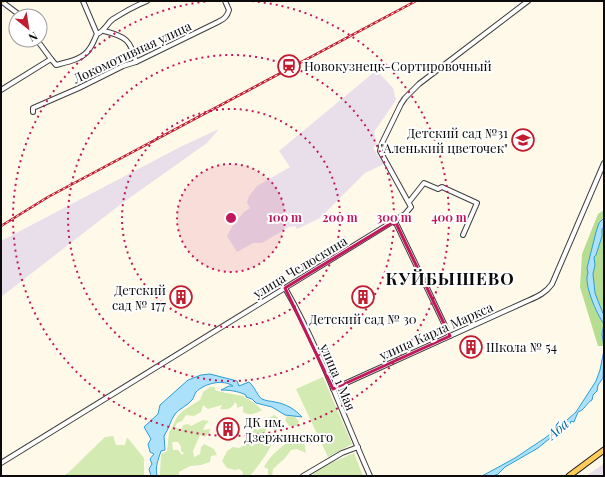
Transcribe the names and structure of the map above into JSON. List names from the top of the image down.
{
  "streets": {
    "street": [
      "Локомотивная улица",
      "улица Челюскина",
      "улица Карла Маркса",
      "улица 1 Мая"
    ]
  },
  "crossings": [
    ["улица Челюскина", "улица 1 Мая"],
    ["улица Карла Маркса", "улица 1 Мая"]
  ],
  "districts": ["КУЙБЫШЕВО"],
  "water": ["Аба"],
  "places": {
    "station": ["Новокузнецк-Сортировочный"],
    "school or university": ["Детский сад №31 \"Аленький цветочек\""],
    "building": [
      "Детский сад № 177",
      "Детский сад № 30",
      "Школа № 54",
      "ДК им. Дзержинского"
    ]
  },
  "north": "bottom right",
  "rings": [
    "100 m",
    "200 m",
    "300 m",
    "400 m"
  ]
}
